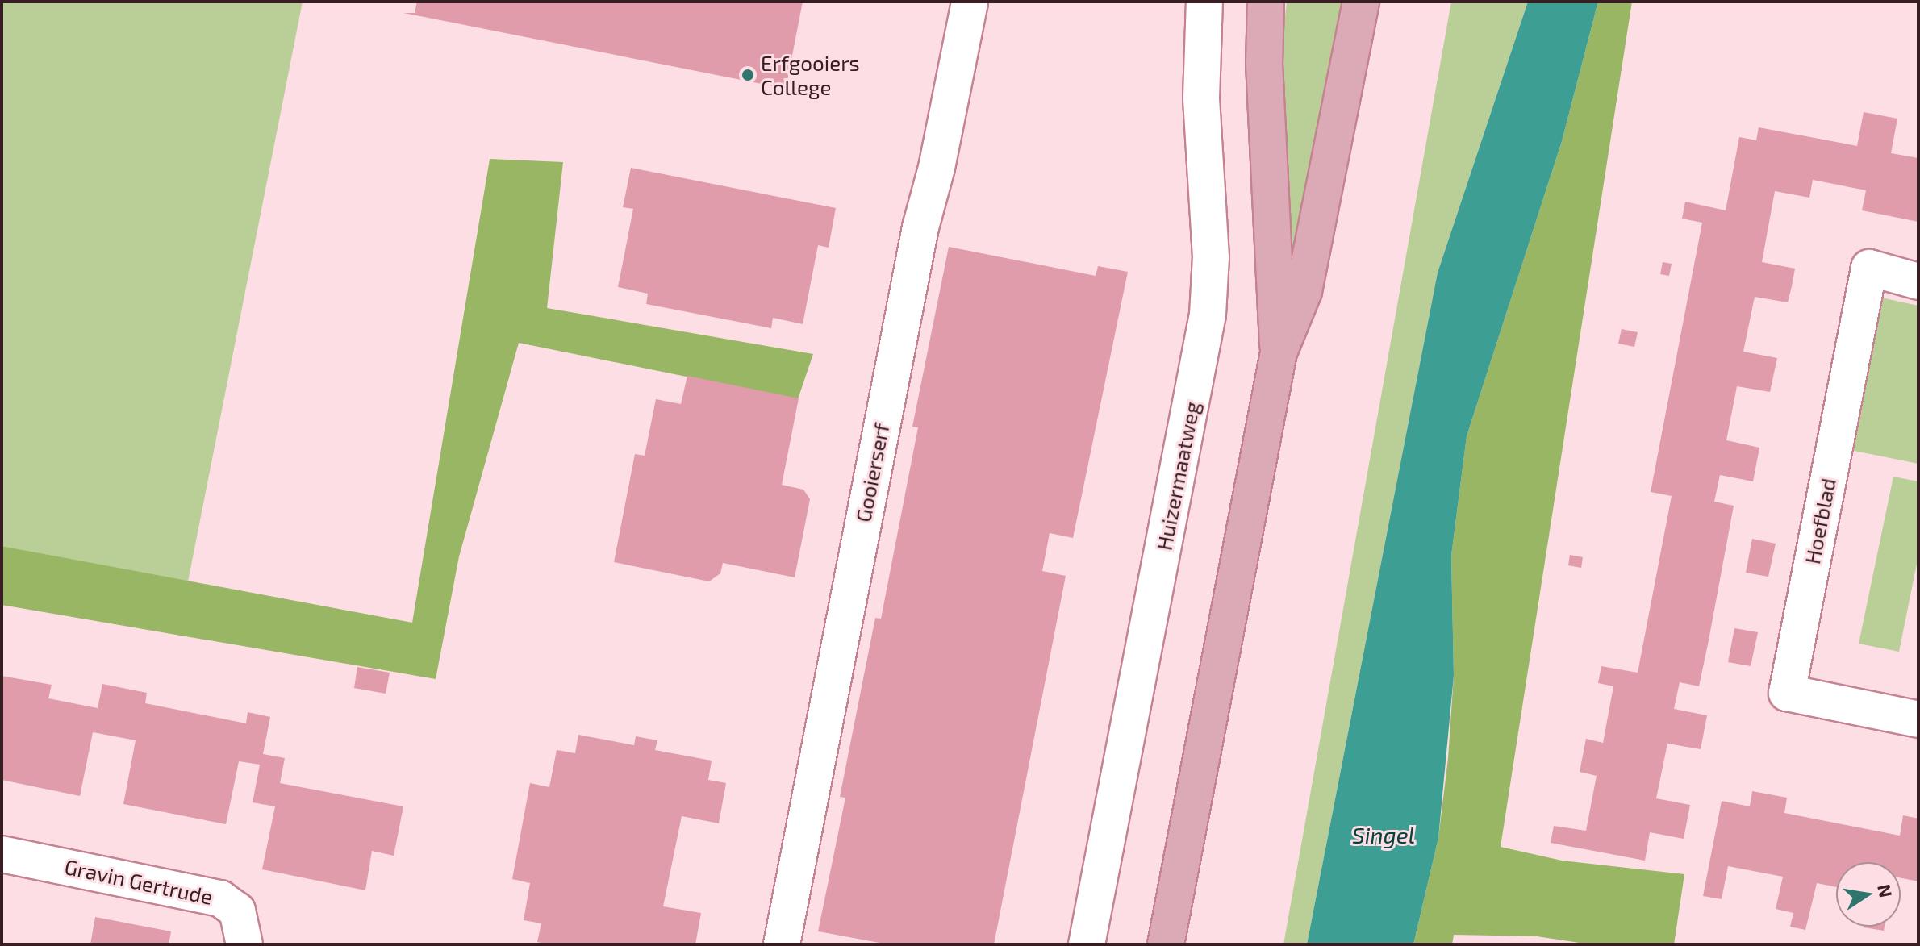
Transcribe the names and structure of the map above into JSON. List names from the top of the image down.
{
  "streets": {
    "street": [
      "Gooierserf",
      "Huizermaatweg",
      "Hoefblad",
      "Gravin Gertrude"
    ]
  },
  "water": ["Singel"],
  "places": ["Erfgooiers College"],
  "north": "right"
}
